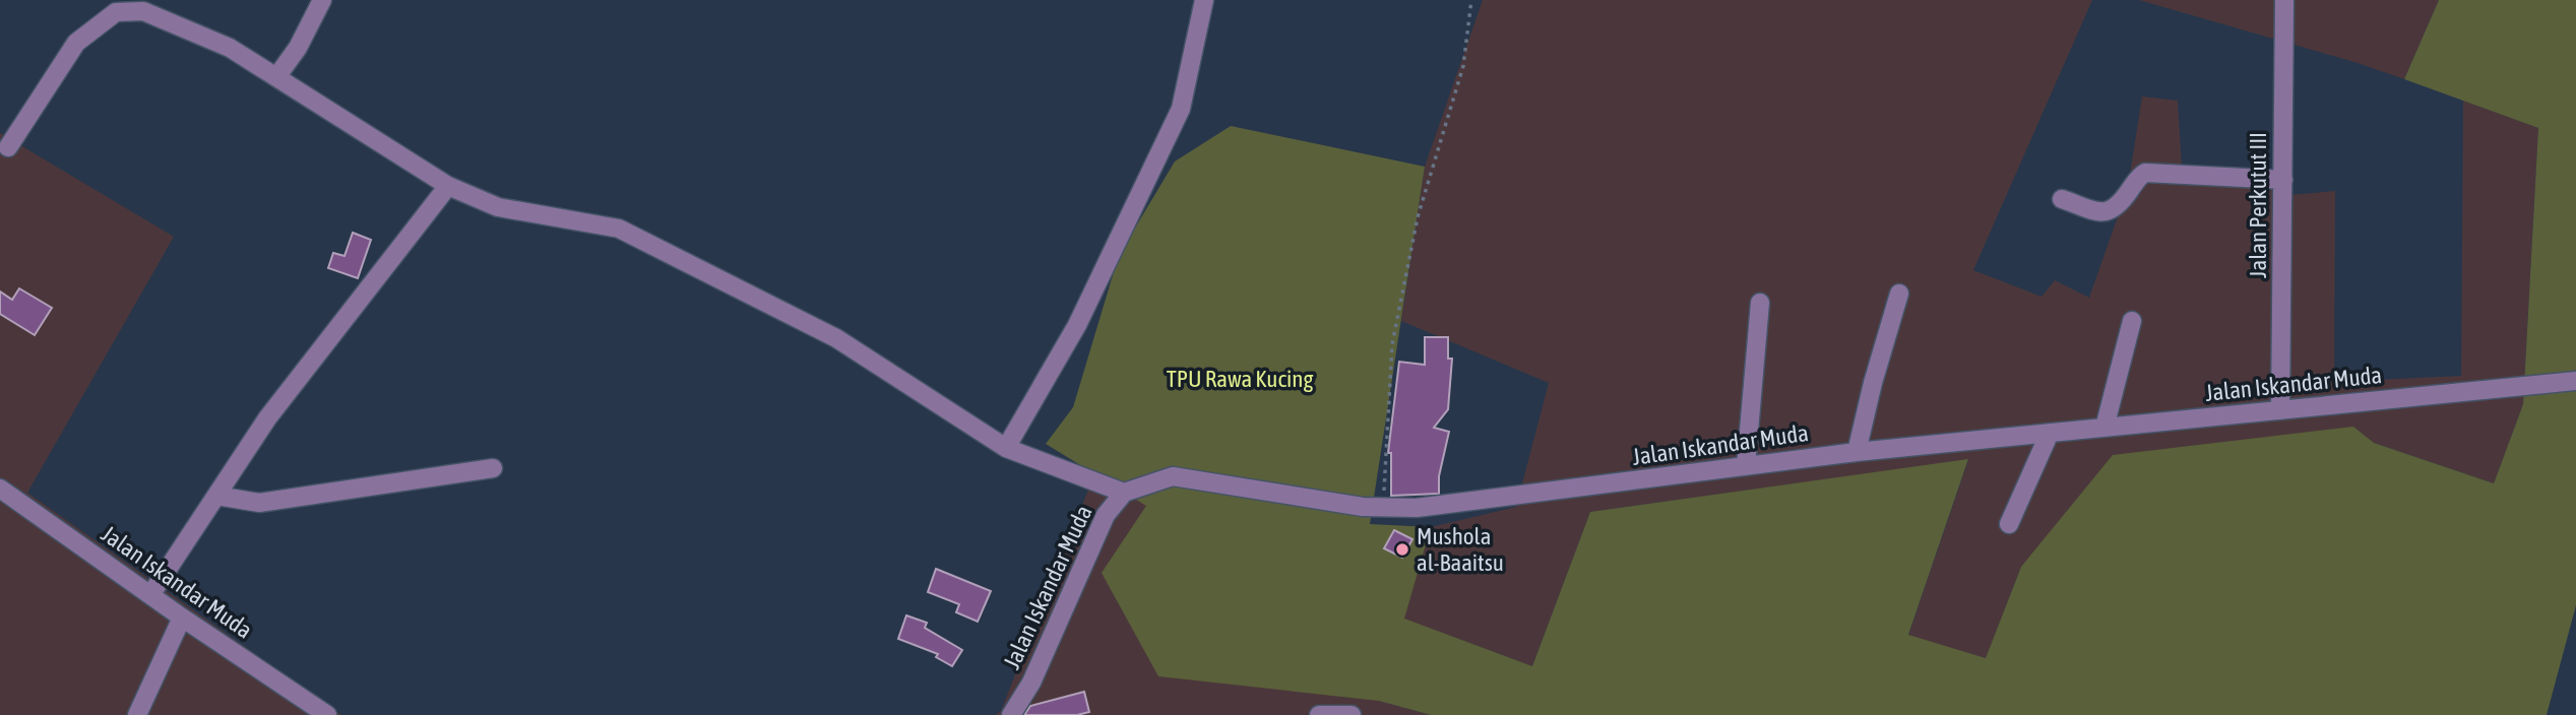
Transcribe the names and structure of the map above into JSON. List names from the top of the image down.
{
  "streets": {
    "street": ["Jalan Perkutut III", "Jalan Iskandar Muda"]
  },
  "crossings": [
    ["Jalan Perkutut III", "Jalan Iskandar Muda"]
  ],
  "parks": ["TPU Rawa Kucing"],
  "places": ["Mushola al-Baaitsu"]
}
